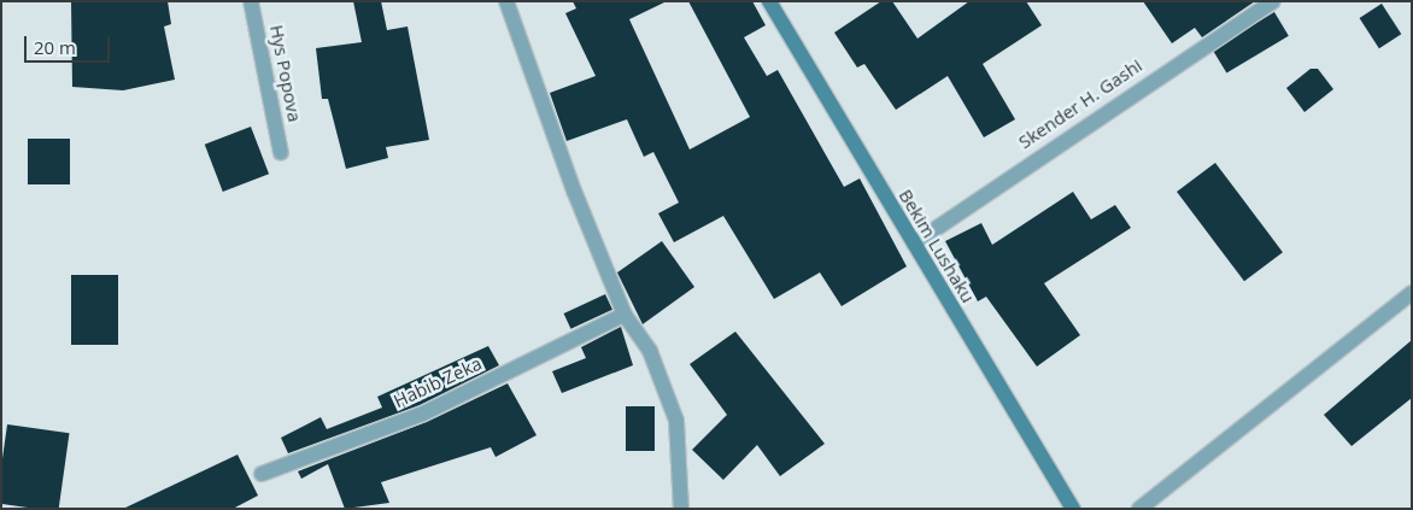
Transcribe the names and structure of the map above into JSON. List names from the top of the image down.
{
  "streets": {
    "street": [
      "Hys Popova",
      "Skender H. Gashi",
      "Bekim Lushaku",
      "Habib Zeka"
    ]
  },
  "crossings": [
    ["Skender H. Gashi", "Bekim Lushaku"]
  ],
  "scale_bar": "20 m"
}
